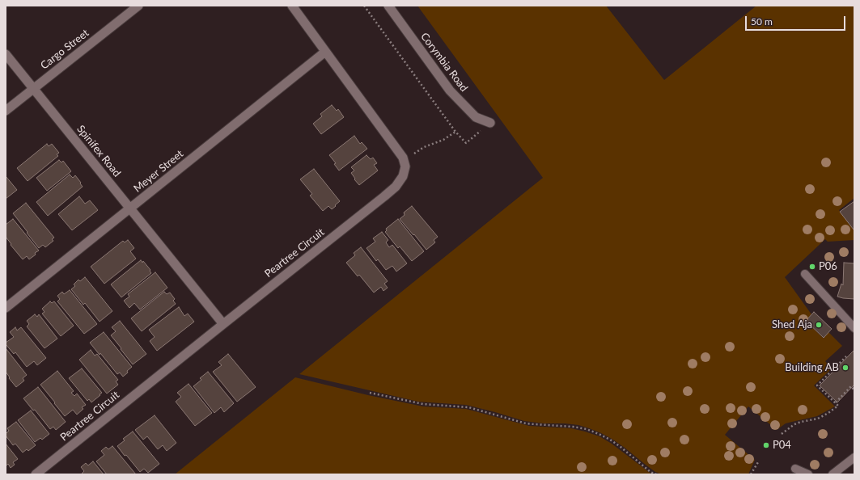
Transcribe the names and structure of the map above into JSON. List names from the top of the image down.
{
  "streets": {
    "street": [
      "Cargo Street",
      "Corymbia Road",
      "Spinifex Road",
      "Meyer Street",
      "Peartree Circuit"
    ]
  },
  "crossings": [
    ["Cargo Street", "Spinifex Road"],
    ["Spinifex Road", "Meyer Street"],
    ["Spinifex Road", "Peartree Circuit"],
    ["Meyer Street", "Peartree Circuit"]
  ],
  "places": [
    "P06",
    "Shed Aja",
    "Building AB",
    "P04"
  ],
  "scale_bar": "50 m"
}
